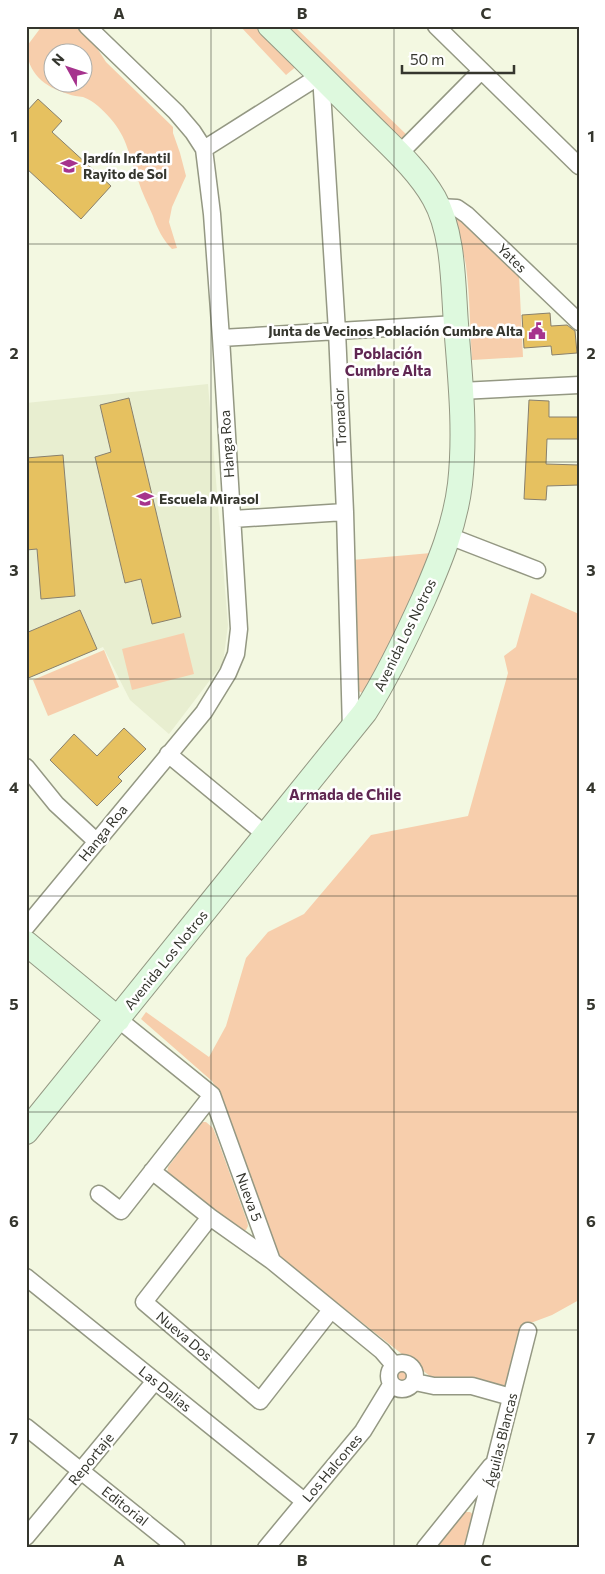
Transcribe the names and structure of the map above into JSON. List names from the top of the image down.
{
  "streets": {
    "main road": ["Avenida Los Notros"],
    "street": [
      "Yates",
      "Tronador",
      "Hanga Roa",
      "Nueva 5",
      "Nueva Dos",
      "Las Dalias",
      "Águilas Blancas",
      "Reportaje",
      "Los Halcones",
      "Editorial"
    ]
  },
  "crossings": [
    ["Yates", "Avenida Los Notros"],
    ["Tronador", "Avenida Los Notros"],
    ["Las Dalias", "Reportaje"],
    ["Las Dalias", "Los Halcones"],
    ["Reportaje", "Editorial"]
  ],
  "districts": ["Población Cumbre Alta", "Armada de Chile"],
  "places": {
    "school or university": ["Jardín Infantil Rayito de Sol", "Escuela Mirasol"],
    "public building": ["Junta de Vecinos Población Cumbre Alta"]
  },
  "scale_bar": "50 m",
  "north": "top left",
  "grid": {
    "columns": ["A", "B", "C"],
    "rows": [
      "1",
      "2",
      "3",
      "4",
      "5",
      "6",
      "7"
    ]
  }
}
